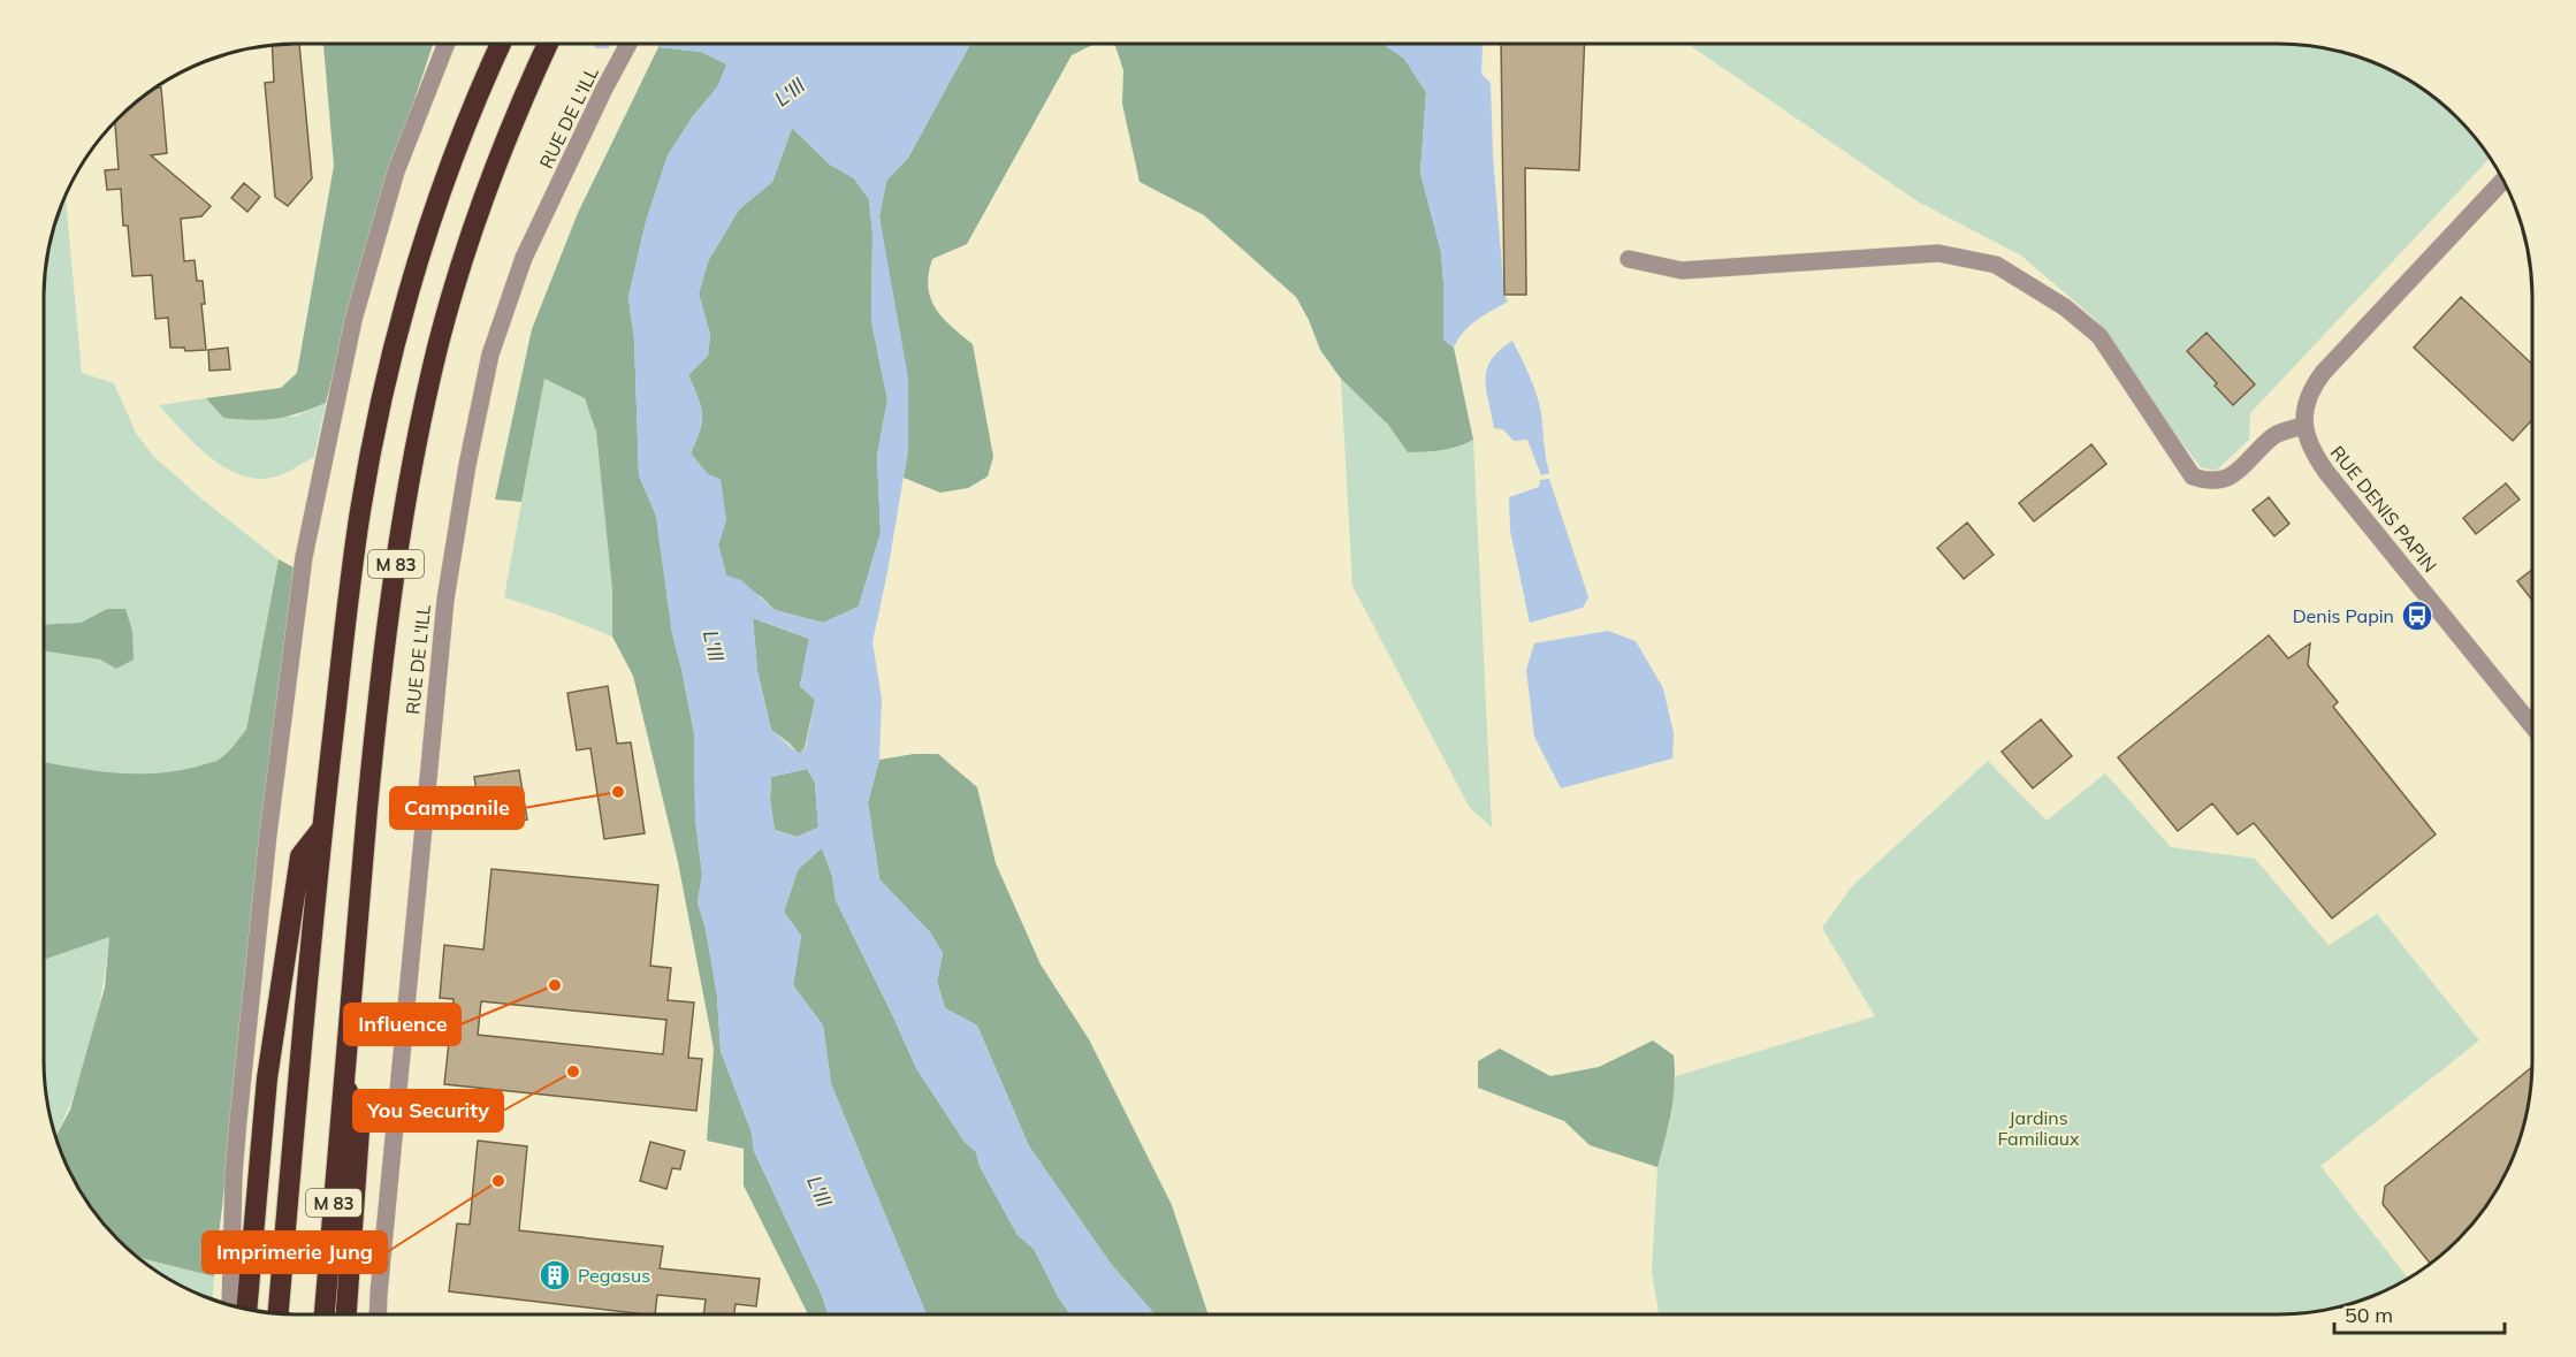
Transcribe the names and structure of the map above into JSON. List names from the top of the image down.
{
  "streets": {
    "highway": ["M 83"],
    "street": ["RUE DE L'ILL", "RUE DENIS PAPIN"]
  },
  "water": ["L'Ill"],
  "parks": ["Jardins Familiaux"],
  "places": {
    "bus stop": ["Denis Papin"],
    "other": [
      "Campanile",
      "Influence",
      "You Security",
      "Imprimerie Jung"
    ],
    "building": ["Pegasus"]
  },
  "scale_bar": "50 m"
}
